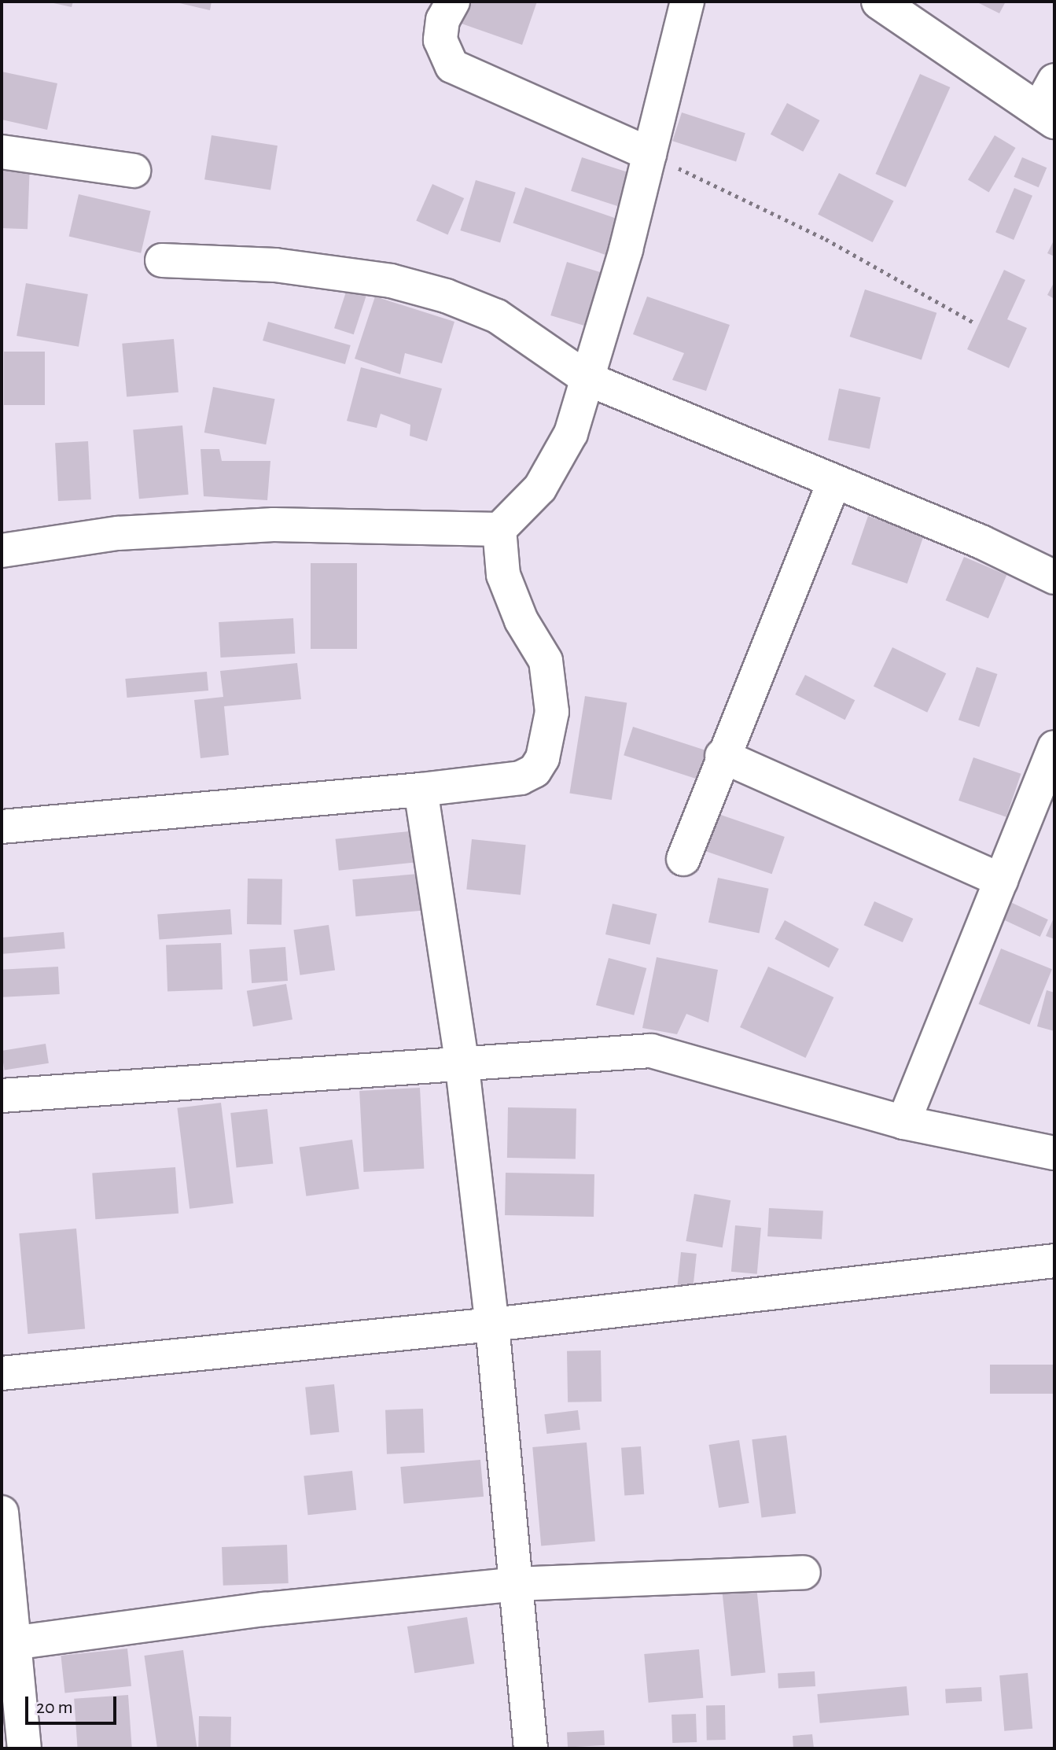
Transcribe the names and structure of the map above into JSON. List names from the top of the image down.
{
  "scale_bar": "20 m"
}
